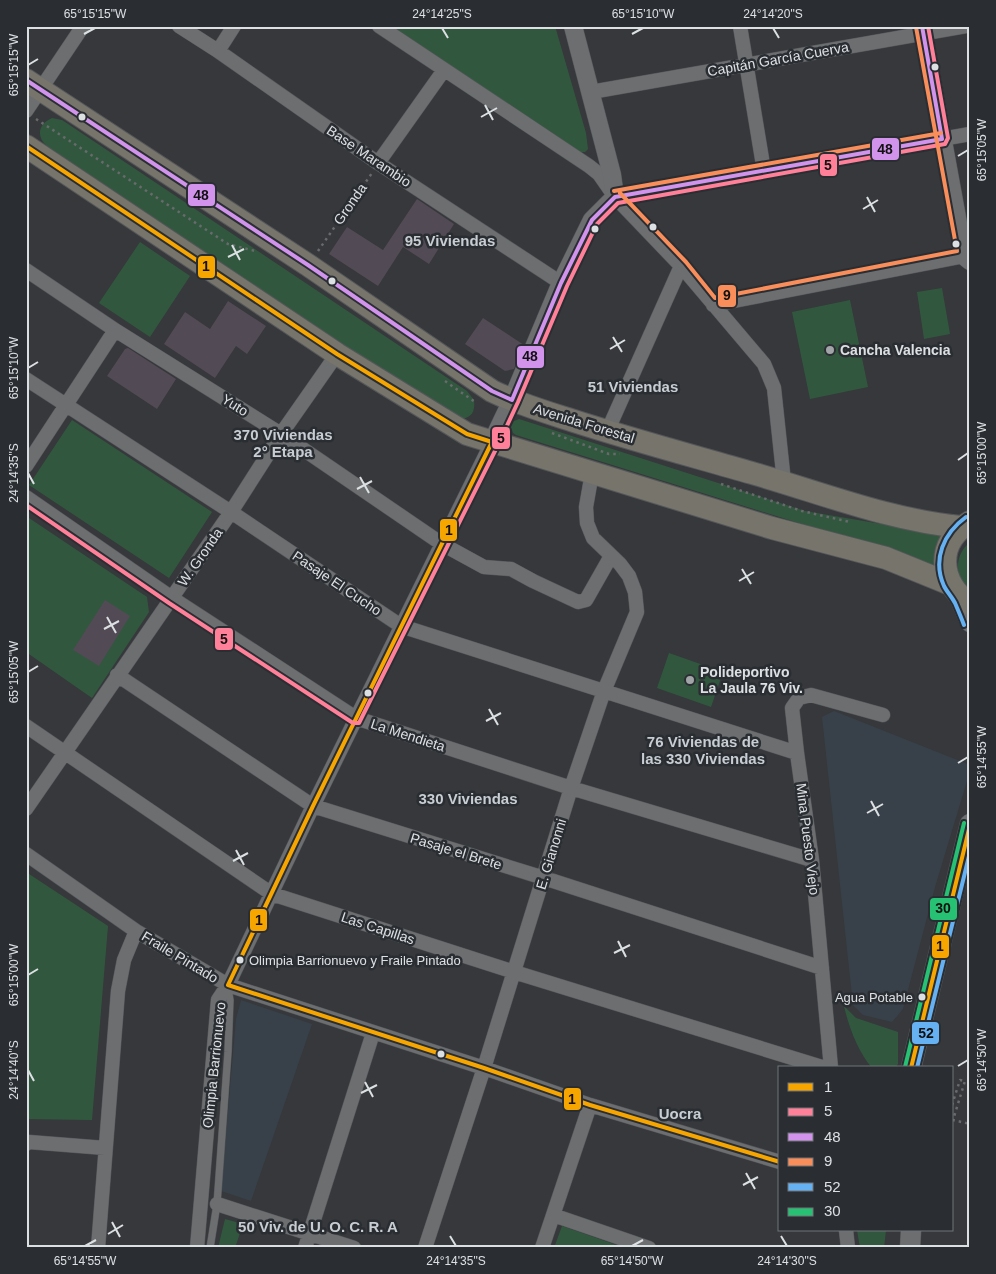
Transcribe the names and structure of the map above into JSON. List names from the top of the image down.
{
  "streets": {
    "main road": ["Avenida Forestal"],
    "street": [
      "Capitán García Cuerva",
      "Base Marambio",
      "Yuto",
      "W. Gronda",
      "Pasaje El Cucho",
      "La Mendieta",
      "Mina Puesto Viejo",
      "Pasaje el Brete",
      "E. Gianonni",
      "Las Capillas",
      "Fraile Pintado",
      "Olimpia Barrionuevo"
    ],
    "path": ["Gronda"]
  },
  "crossings": [
    ["Base Marambio", "Gronda"],
    ["Base Marambio", "Olimpia Barrionuevo"],
    ["Gronda", "Avenida Forestal"],
    ["Yuto", "W. Gronda"],
    ["Yuto", "E. Gianonni"],
    ["Yuto", "Olimpia Barrionuevo"],
    ["Avenida Forestal", "Olimpia Barrionuevo"],
    ["W. Gronda", "Pasaje El Cucho"],
    ["W. Gronda", "La Mendieta"],
    ["W. Gronda", "Pasaje el Brete"],
    ["W. Gronda", "Las Capillas"],
    ["Pasaje El Cucho", "Mina Puesto Viejo"],
    ["Pasaje El Cucho", "E. Gianonni"],
    ["Pasaje El Cucho", "Olimpia Barrionuevo"],
    ["La Mendieta", "Mina Puesto Viejo"],
    ["La Mendieta", "E. Gianonni"],
    ["La Mendieta", "Olimpia Barrionuevo"],
    ["Mina Puesto Viejo", "Pasaje el Brete"],
    ["Pasaje el Brete", "E. Gianonni"],
    ["Pasaje el Brete", "Olimpia Barrionuevo"],
    ["E. Gianonni", "Las Capillas"],
    ["E. Gianonni", "Fraile Pintado"],
    ["Las Capillas", "Olimpia Barrionuevo"],
    ["Fraile Pintado", "Olimpia Barrionuevo"]
  ],
  "districts": [
    "95 Viviendas",
    "51 Viviendas",
    "370 Viviendas 2° Etapa",
    "76 Viviendas de las 330 Viviendas",
    "330 Viviendas",
    "Uocra",
    "50 Viv. de U. O. C. R. A"
  ],
  "places": [
    "Cancha Valencia",
    "Polideportivo La Jaula 76 Viv.",
    "Olimpia Barrionuevo y Fraile Pintado",
    "Agua Potable"
  ],
  "lines": [
    "transit line 5",
    "transit line 48",
    "transit line 9",
    "transit line 1",
    "transit line 52",
    "transit line 30"
  ],
  "legend": [
    "1",
    "5",
    "48",
    "9",
    "52",
    "30"
  ],
  "coordinates": [
    "65°15'15\"W",
    "24°14'25\"S",
    "65°15'10\"W",
    "24°14'20\"S",
    "65°15'05\"W",
    "65°15'00\"W",
    "24°14'35\"S",
    "65°14'55\"W",
    "65°14'50\"W",
    "24°14'40\"S",
    "24°14'30\"S"
  ]
}
